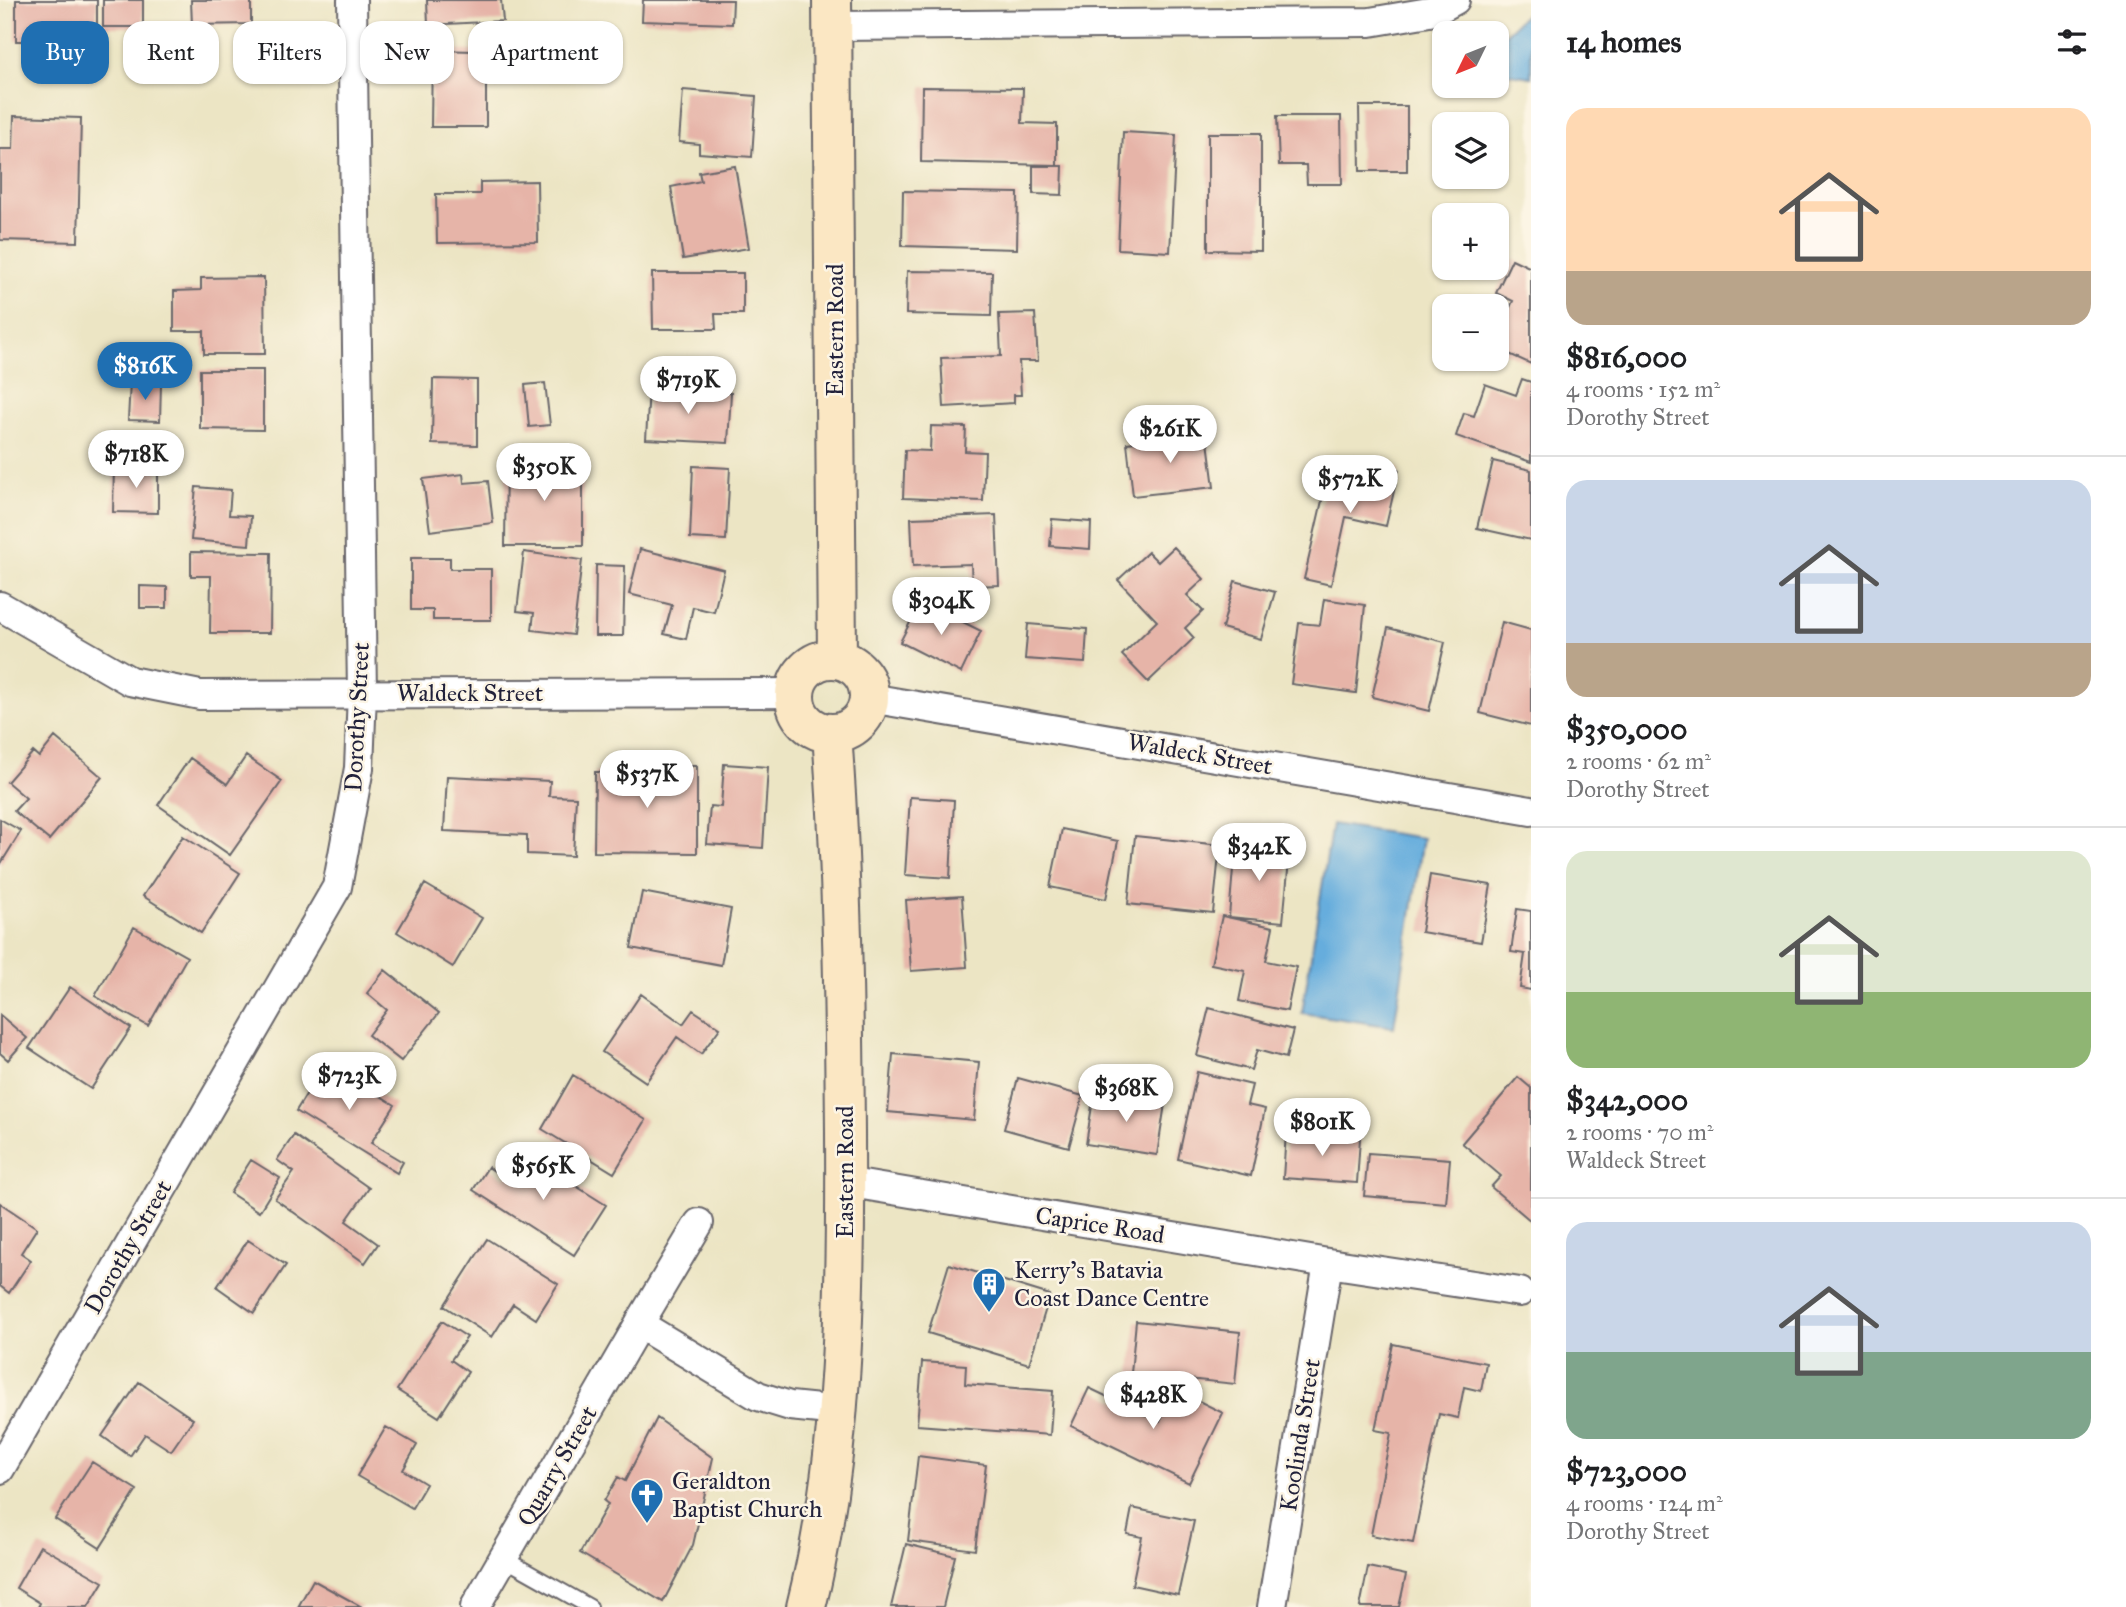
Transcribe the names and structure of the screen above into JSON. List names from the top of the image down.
{
  "streets": {
    "street": [
      "Eastern Road",
      "Waldeck Street",
      "Dorothy Street",
      "Caprice Road",
      "Koolinda Street",
      "Quarry Street"
    ]
  },
  "crossings": [
    ["Eastern Road", "Waldeck Street"],
    ["Eastern Road", "Caprice Road"],
    ["Waldeck Street", "Dorothy Street"],
    ["Caprice Road", "Koolinda Street"]
  ],
  "places": {
    "building": ["Kerry's Batavia Coast Dance Centre"],
    "church": ["Geraldton Baptist Church"]
  },
  "north": "bottom left",
  "page": {
    "heading": "14 homes",
    "map_buttons": ["+", "−"],
    "chip": [
      "Buy",
      "Rent",
      "Filters",
      "New",
      "Apartment"
    ],
    "list": [
      {
        "name": "$816,000",
        "note": "4 rooms · 152 m² · Dorothy Street"
      },
      {
        "name": "$350,000",
        "note": "2 rooms · 62 m² · Dorothy Street"
      },
      {
        "name": "$342,000",
        "note": "2 rooms · 70 m² · Waldeck Street"
      },
      {
        "name": "$723,000",
        "note": "4 rooms · 124 m² · Dorothy Street"
      }
    ],
    "price": [
      "$816K",
      "$719K",
      "$261K",
      "$718K",
      "$350K",
      "$572K",
      "$304K",
      "$537K",
      "$342K",
      "$723K",
      "$368K",
      "$801K",
      "$565K",
      "$428K"
    ]
  }
}
